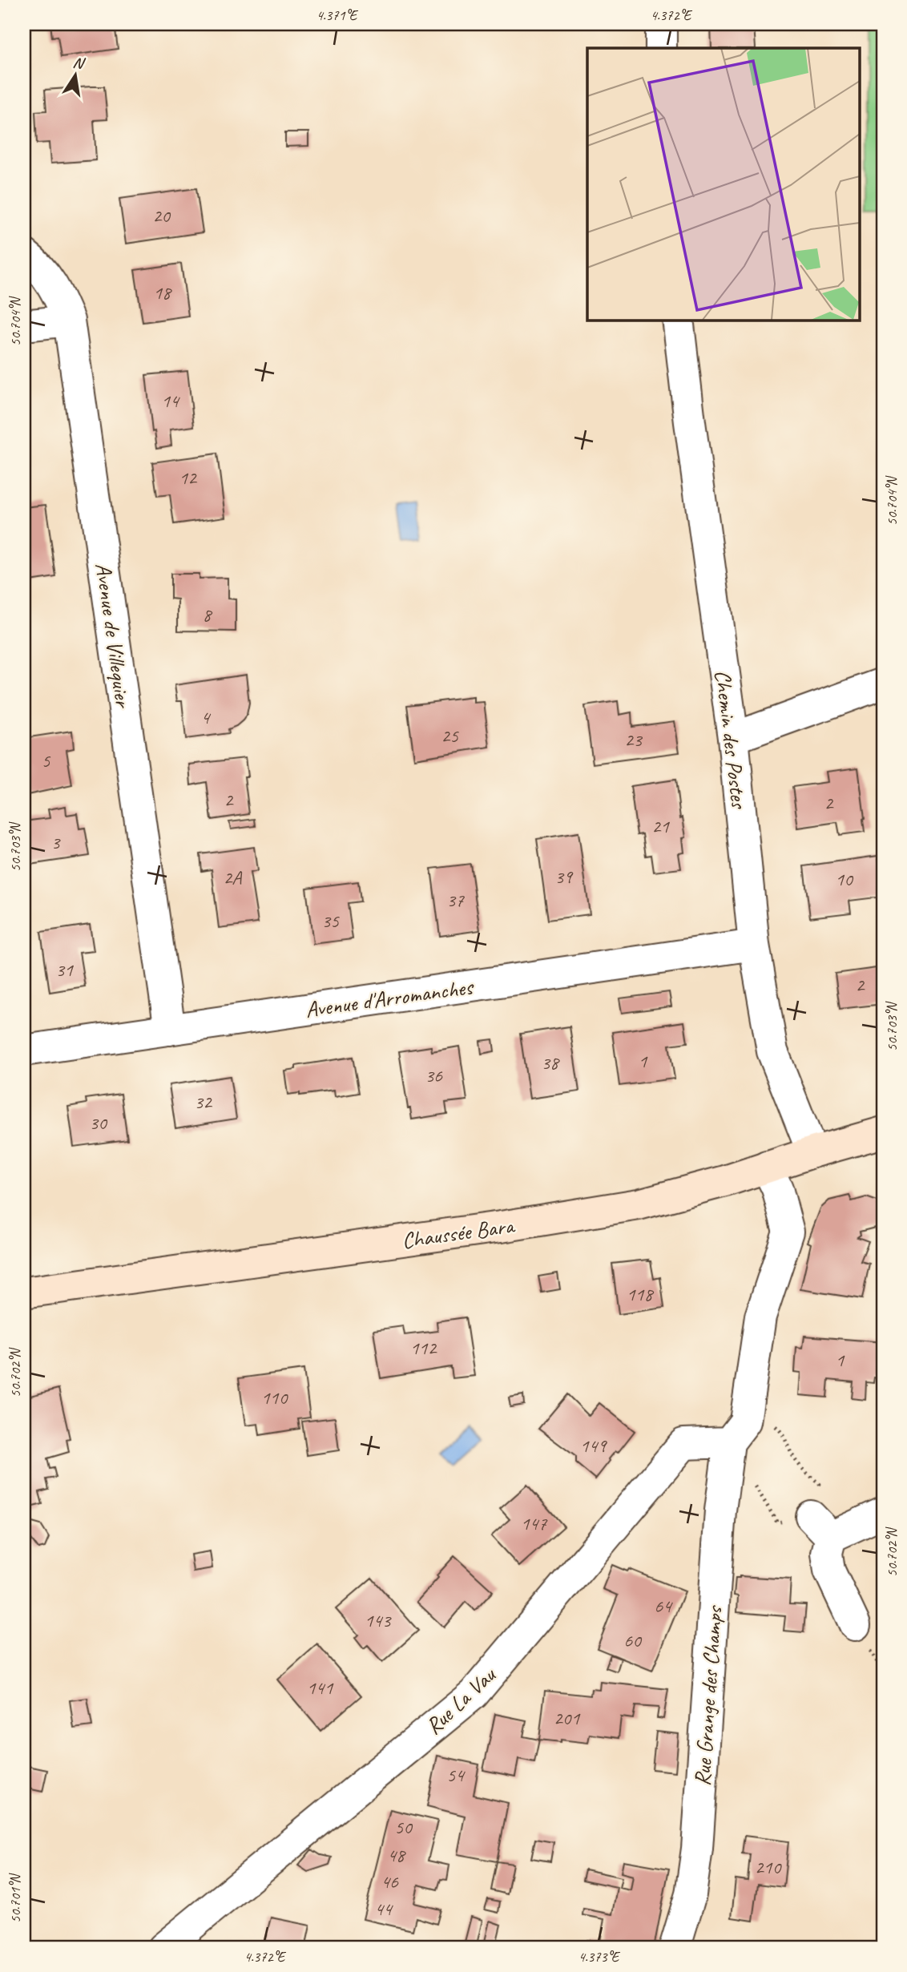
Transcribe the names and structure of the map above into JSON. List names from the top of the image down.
{
  "streets": {
    "main road": ["Chaussée Bara"],
    "street": [
      "Avenue de Villequier",
      "Chemin des Postes",
      "Avenue d'Arromanches",
      "Rue Grange des Champs",
      "Rue La Vau"
    ]
  },
  "crossings": [
    ["Avenue de Villequier", "Avenue d'Arromanches"],
    ["Chemin des Postes", "Avenue d'Arromanches"],
    ["Chemin des Postes", "Chaussée Bara"],
    ["Chaussée Bara", "Rue Grange des Champs"],
    ["Rue Grange des Champs", "Rue La Vau"]
  ],
  "house_numbers": [
    "20",
    "18",
    "14",
    "12",
    "8",
    "4",
    "25",
    "23",
    "5",
    "2",
    "2",
    "21",
    "3",
    "39",
    "2A",
    "10",
    "37",
    "35",
    "31",
    "2",
    "1",
    "38",
    "36",
    "32",
    "30",
    "118",
    "112",
    "1",
    "110",
    "149",
    "147",
    "64",
    "143",
    "60",
    "141",
    "201",
    "54",
    "50",
    "48",
    "210",
    "46",
    "44"
  ],
  "north": "top",
  "coordinates": [
    "4.371°E",
    "4.372°E",
    "50.704°N",
    "50.703°N",
    "50.702°N",
    "50.701°N",
    "4.373°E"
  ]
}
